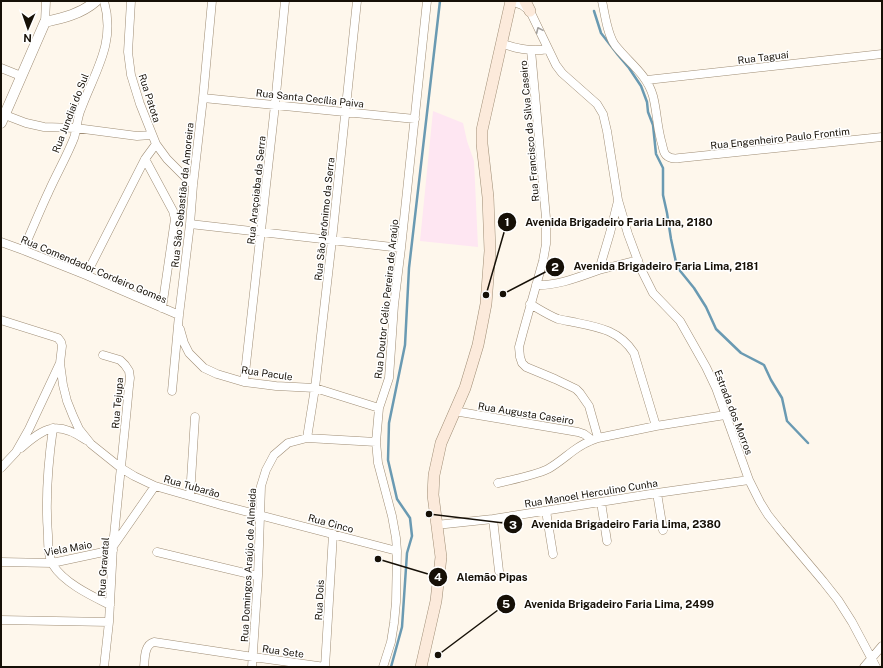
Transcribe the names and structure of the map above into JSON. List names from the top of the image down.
{
  "streets": {
    "street": [
      "Rua Taguaí",
      "Rua Patota",
      "Rua Santa Cecília Paiva",
      "Rua Jundiai do Sul",
      "Rua Francisco da Silva Caseiro",
      "Rua Engenheiro Paulo Frontim",
      "Rua Araçoiaba da Serra",
      "Rua São Sebastião da Amoreira",
      "Rua São Jerônimo da Serra",
      "Rua Comendador Cordeiro Gomes",
      "Rua Doutor Célio Pereira de Araújo",
      "Rua Pacule",
      "Rua Tejupa",
      "Estrada dos Morros",
      "Rua Augusta Caseiro",
      "Rua Tubarão",
      "Rua Manoel Herculino Cunha",
      "Rua Cinco",
      "Viela Maio",
      "Rua Domingos Araújo de Almeida",
      "Rua Gravatal",
      "Rua Dois",
      "Rua Sete"
    ]
  },
  "crossings": [
    ["Rua Taguaí", "Rua Engenheiro Paulo Frontim"],
    ["Rua Patota", "Rua São Sebastião da Amoreira"],
    ["Rua Santa Cecília Paiva", "Rua Araçoiaba da Serra"],
    ["Rua Santa Cecília Paiva", "Rua São Sebastião da Amoreira"],
    ["Rua Santa Cecília Paiva", "Rua São Jerônimo da Serra"],
    ["Rua Santa Cecília Paiva", "Rua Doutor Célio Pereira de Araújo"],
    ["Rua Jundiai do Sul", "Rua Comendador Cordeiro Gomes"],
    ["Rua Francisco da Silva Caseiro", "Rua Augusta Caseiro"],
    ["Rua Araçoiaba da Serra", "Rua Pacule"],
    ["Rua São Sebastião da Amoreira", "Rua Comendador Cordeiro Gomes"],
    ["Rua São Sebastião da Amoreira", "Rua Pacule"],
    ["Rua São Jerônimo da Serra", "Rua Pacule"],
    ["Rua São Jerônimo da Serra", "Rua Domingos Araújo de Almeida"],
    ["Rua Comendador Cordeiro Gomes", "Rua Pacule"],
    ["Rua Doutor Célio Pereira de Araújo", "Rua Pacule"],
    ["Rua Doutor Célio Pereira de Araújo", "Rua Cinco"],
    ["Rua Doutor Célio Pereira de Araújo", "Rua Domingos Araújo de Almeida"],
    ["Rua Tejupa", "Rua Tubarão"],
    ["Rua Tejupa", "Rua Gravatal"],
    ["Estrada dos Morros", "Rua Manoel Herculino Cunha"],
    ["Rua Tubarão", "Rua Cinco"],
    ["Rua Tubarão", "Rua Domingos Araújo de Almeida"],
    ["Rua Tubarão", "Rua Gravatal"],
    ["Rua Cinco", "Rua Domingos Araújo de Almeida"],
    ["Rua Cinco", "Rua Dois"],
    ["Viela Maio", "Rua Gravatal"],
    ["Rua Domingos Araújo de Almeida", "Rua Sete"],
    ["Rua Dois", "Rua Sete"]
  ],
  "places": [
    "Avenida Brigadeiro Faria Lima, 2181",
    "Avenida Brigadeiro Faria Lima, 2180",
    "Avenida Brigadeiro Faria Lima, 2380",
    "Alemão Pipas",
    "Avenida Brigadeiro Faria Lima, 2499"
  ],
  "north": "bottom"
}
